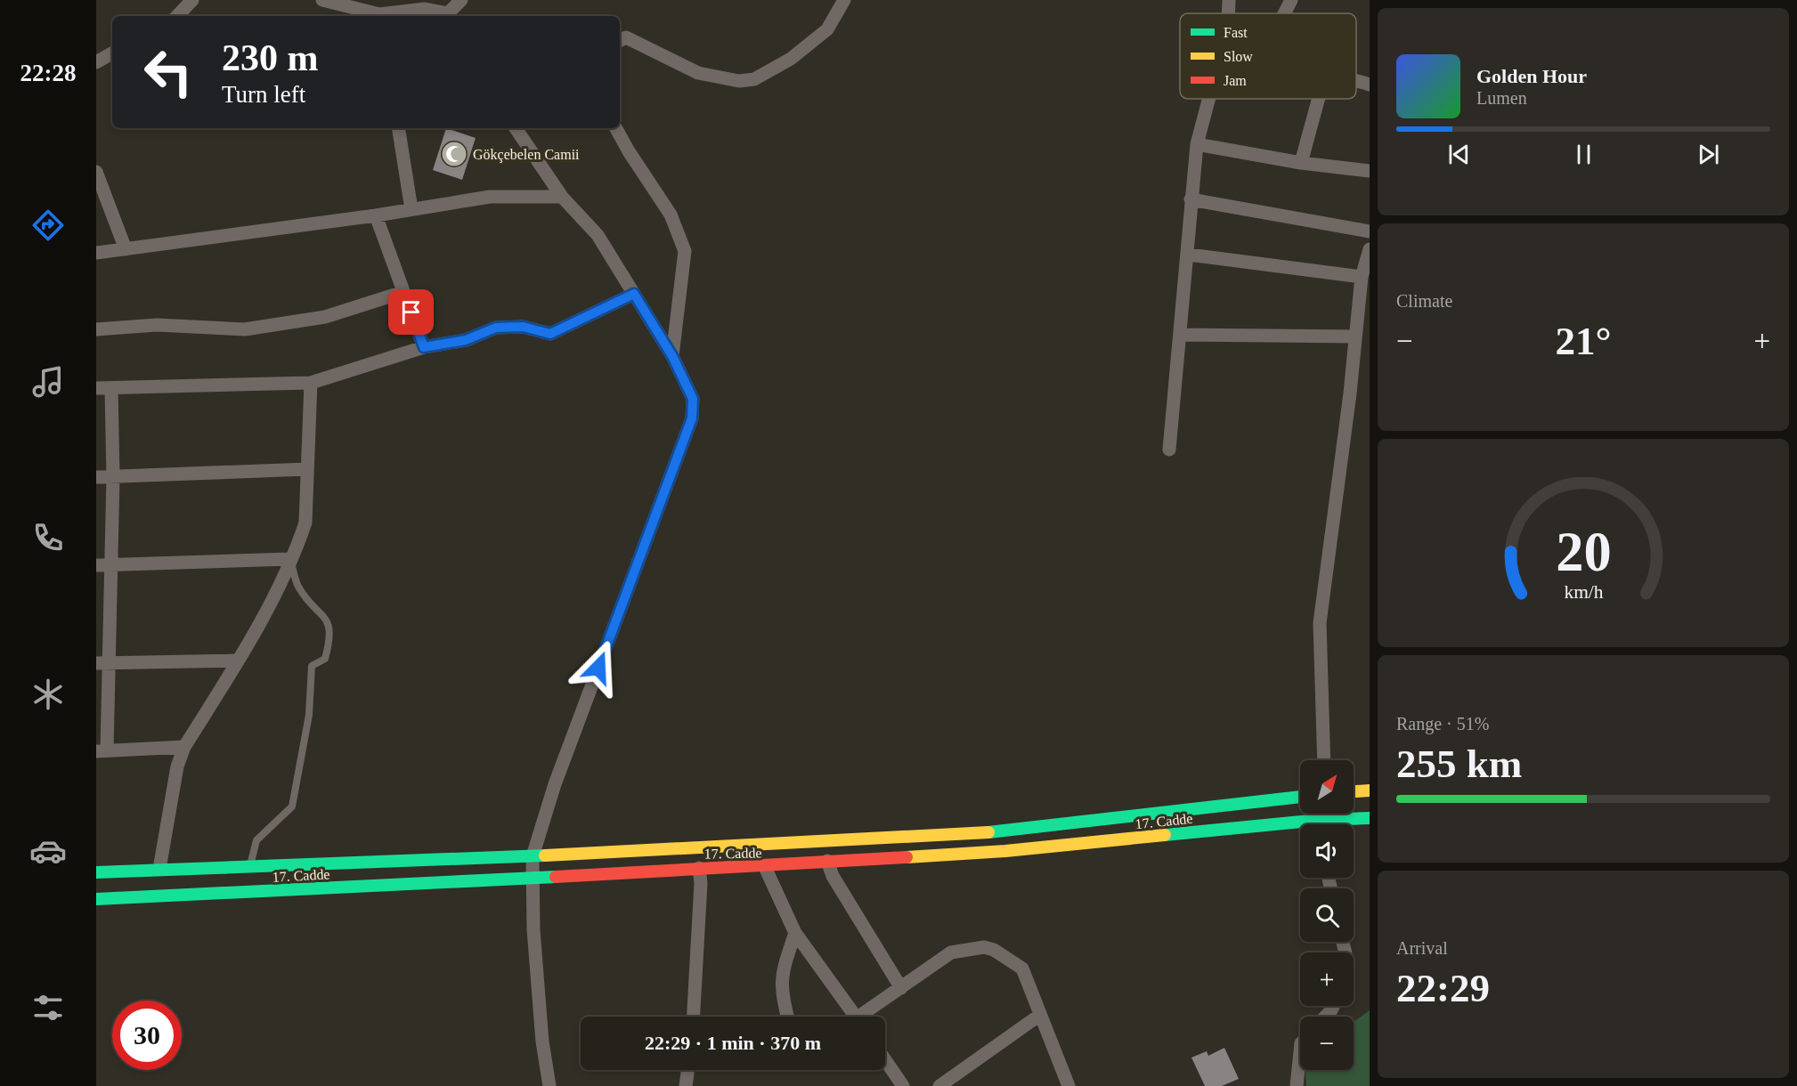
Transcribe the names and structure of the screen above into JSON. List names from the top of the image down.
{
  "streets": {
    "street": ["17. Cadde"]
  },
  "places": {
    "mosque": ["Gökçebelen Camii"]
  },
  "legend": ["Fast", "Slow", "Jam"],
  "north": "top right",
  "page": {
    "tabs": "22:28",
    "turn": ["230 m", "Turn left"],
    "song": ["Golden Hour", "Lumen"],
    "tile": [
      "Climate",
      ["Range · 51%", "255 km"],
      ["Arrival", "22:29"]
    ],
    "heat": ["−", "21°", "+"],
    "map_buttons": ["+", "−"],
    "limit": "30",
    "trip": "22:29 · 1 min · 370 m",
    "gauge": ["20", "km/h"]
  }
}
